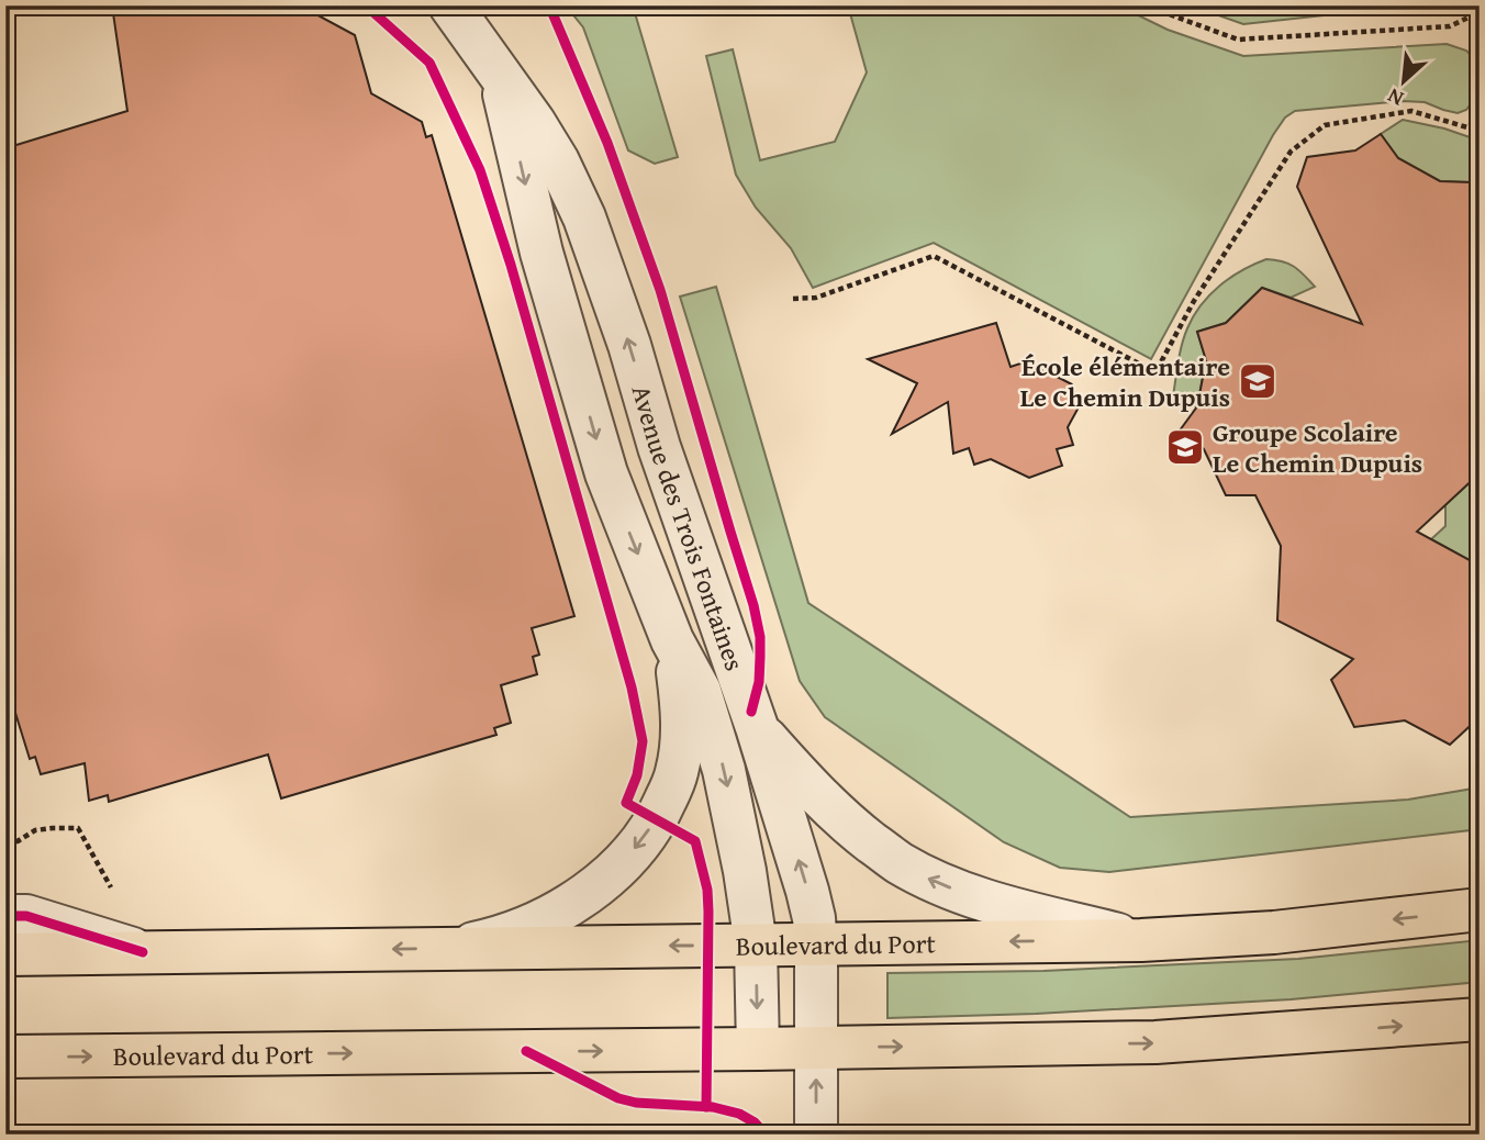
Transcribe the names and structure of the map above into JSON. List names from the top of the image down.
{
  "streets": {
    "main road": ["Boulevard du Port"],
    "street": ["Avenue des Trois Fontaines"]
  },
  "crossings": [
    ["Avenue des Trois Fontaines", "Boulevard du Port"]
  ],
  "places": {
    "school or university": ["École élémentaire Le Chemin Dupuis", "Groupe Scolaire Le Chemin Dupuis"]
  },
  "north": "bottom left"
}
